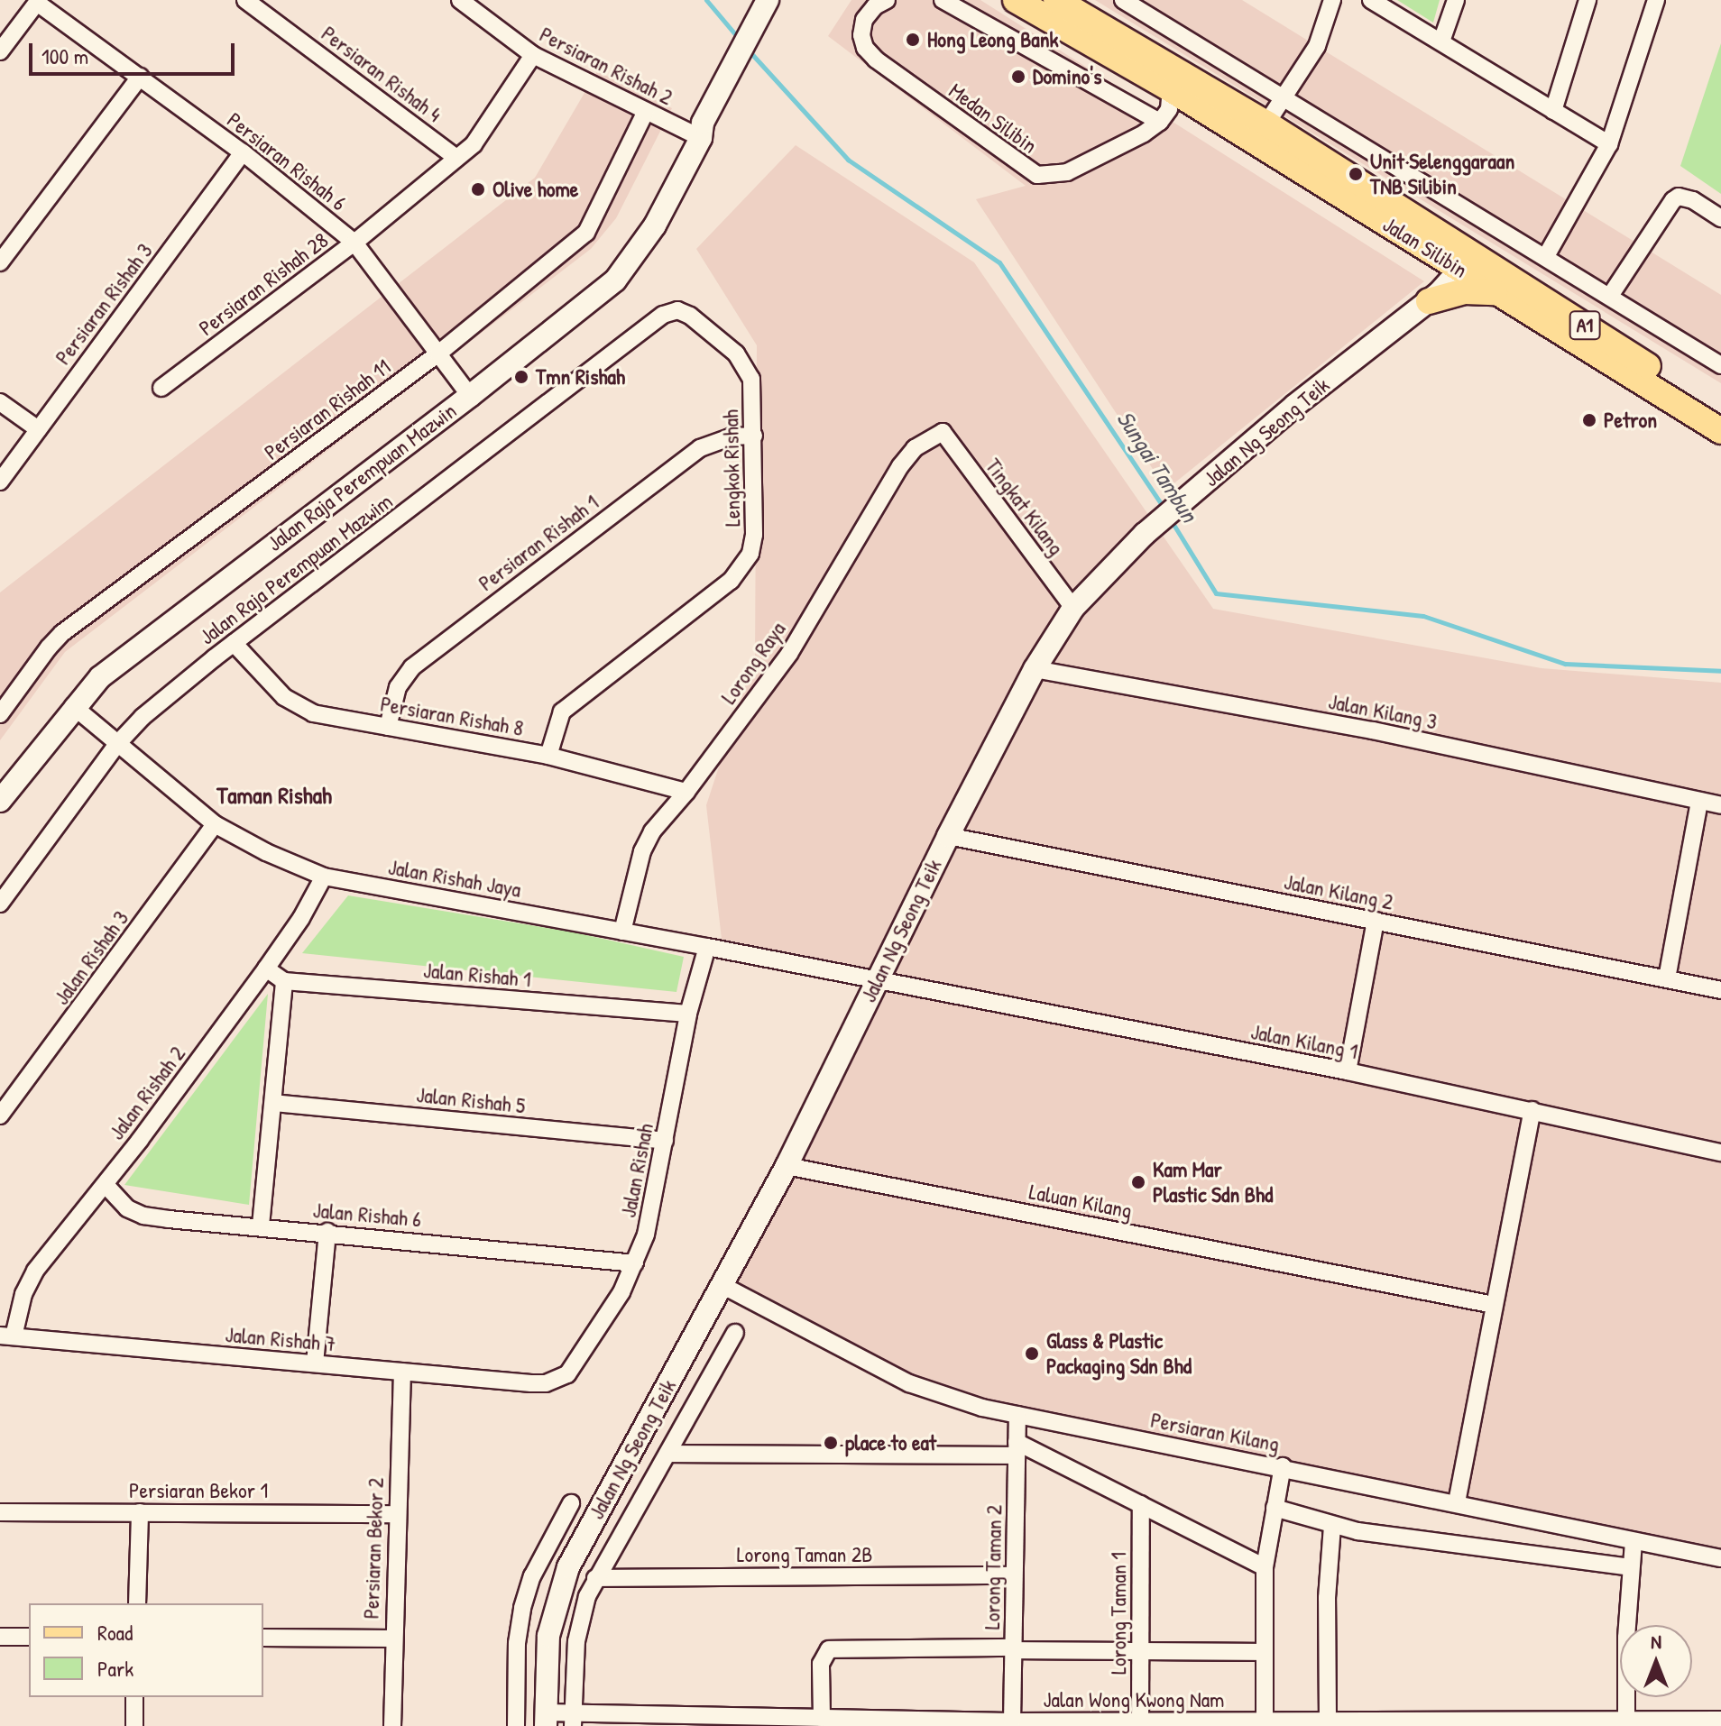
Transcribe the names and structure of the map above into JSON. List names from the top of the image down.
{
  "streets": {
    "main road": [
      "Jalan Silibin",
      "A1",
      "Jalan Ng Seong Teik",
      "Jalan Raja Perempuan Mazwin"
    ],
    "street": [
      "Persiaran Rishah 2",
      "Persiaran Rishah 4",
      "Medan Silibin",
      "Persiaran Rishah 6",
      "Persiaran Rishah 28",
      "Persiaran Rishah 3",
      "Persiaran Rishah 11",
      "Lengkok Rishah",
      "Tingkat Kilang",
      "Persiaran Rishah 1",
      "Jalan Raja Perempuan Mazwim",
      "Lorong Raya",
      "Jalan Kilang 3",
      "Persiaran Rishah 8",
      "Jalan Rishah Jaya",
      "Jalan Kilang 2",
      "Jalan Rishah 3",
      "Jalan Rishah 1",
      "Jalan Kilang 1",
      "Jalan Rishah 2",
      "Jalan Rishah 5",
      "Jalan Rishah",
      "Laluan Kilang",
      "Jalan Rishah 6",
      "Jalan Rishah 7",
      "Persiaran Kilang",
      "Persiaran Bekor 1",
      "Persiaran Bekor 2",
      "Lorong Taman 2B",
      "Lorong Taman 2",
      "Lorong Taman 1",
      "Jalan Wong Kwong Nam"
    ]
  },
  "crossings": [
    ["Persiaran Rishah 2", "Persiaran Rishah 28"],
    ["Persiaran Rishah 2", "Persiaran Rishah 11"],
    ["Persiaran Rishah 2", "Jalan Raja Perempuan Mazwin"],
    ["Persiaran Rishah 4", "Persiaran Rishah 28"],
    ["Medan Silibin", "Jalan Silibin"],
    ["Persiaran Rishah 6", "Persiaran Rishah 28"],
    ["Persiaran Rishah 6", "Persiaran Rishah 3"],
    ["Persiaran Rishah 6", "Persiaran Rishah 11"],
    ["Persiaran Rishah 6", "Jalan Raja Perempuan Mazwin"],
    ["Jalan Silibin", "Jalan Ng Seong Teik"],
    ["Jalan Ng Seong Teik", "Tingkat Kilang"],
    ["Jalan Ng Seong Teik", "Jalan Kilang 3"],
    ["Jalan Ng Seong Teik", "Jalan Rishah Jaya"],
    ["Jalan Ng Seong Teik", "Jalan Kilang 2"],
    ["Jalan Ng Seong Teik", "Jalan Kilang 1"],
    ["Jalan Ng Seong Teik", "Laluan Kilang"],
    ["Jalan Ng Seong Teik", "Persiaran Kilang"],
    ["Jalan Ng Seong Teik", "Jalan Wong Kwong Nam"],
    ["Lengkok Rishah", "Persiaran Rishah 1"],
    ["Lengkok Rishah", "Jalan Raja Perempuan Mazwim"],
    ["Lengkok Rishah", "Persiaran Rishah 8"],
    ["Jalan Raja Perempuan Mazwin", "Jalan Rishah Jaya"],
    ["Tingkat Kilang", "Lorong Raya"],
    ["Persiaran Rishah 1", "Persiaran Rishah 8"],
    ["Jalan Raja Perempuan Mazwim", "Persiaran Rishah 8"],
    ["Jalan Raja Perempuan Mazwim", "Jalan Rishah Jaya"],
    ["Lorong Raya", "Persiaran Rishah 8"],
    ["Lorong Raya", "Jalan Rishah Jaya"],
    ["Jalan Rishah Jaya", "Jalan Rishah 3"],
    ["Jalan Rishah Jaya", "Jalan Kilang 1"],
    ["Jalan Rishah Jaya", "Jalan Rishah 2"],
    ["Jalan Rishah Jaya", "Jalan Rishah"],
    ["Jalan Rishah 1", "Jalan Rishah"],
    ["Jalan Rishah 2", "Jalan Rishah 6"],
    ["Jalan Rishah 2", "Jalan Rishah 7"],
    ["Jalan Rishah 5", "Jalan Rishah"],
    ["Jalan Rishah", "Jalan Rishah 6"],
    ["Jalan Rishah", "Jalan Rishah 7"],
    ["Jalan Rishah 7", "Persiaran Bekor 2"],
    ["Persiaran Kilang", "Lorong Taman 2"],
    ["Persiaran Bekor 1", "Persiaran Bekor 2"],
    ["Lorong Taman 2B", "Lorong Taman 2"],
    ["Lorong Taman 2", "Jalan Wong Kwong Nam"],
    ["Lorong Taman 1", "Jalan Wong Kwong Nam"]
  ],
  "districts": ["Taman Rishah"],
  "water": ["Sungai Tambun"],
  "places": [
    "Hong Leong Bank",
    "Domino's",
    "Unit Selenggaraan TNB Silibin",
    "Olive home",
    "Tmn Rishah",
    "Petron",
    "Kam Mar Plastic Sdn Bhd",
    "Glass & Plastic Packaging Sdn Bhd",
    "place to eat"
  ],
  "legend": ["Road", "Park"],
  "scale_bar": "100 m",
  "north": "top"
}
